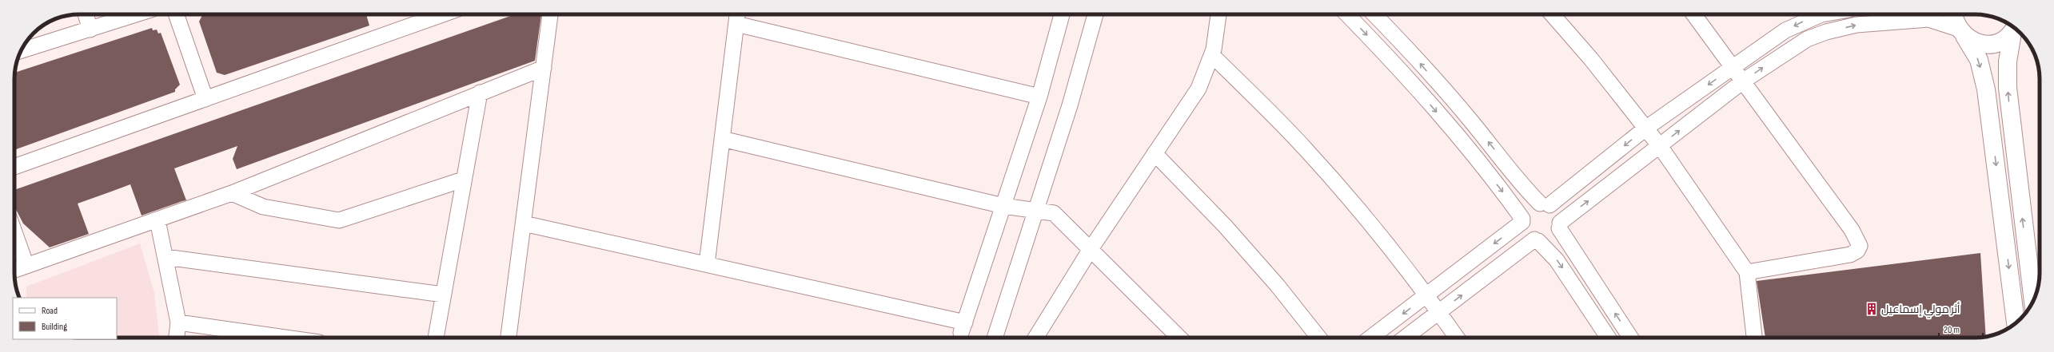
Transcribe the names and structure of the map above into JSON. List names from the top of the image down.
{
  "places": {
    "building": ["أثر مولي إسماعيل"]
  },
  "legend": ["Road", "Building"],
  "scale_bar": "20 m"
}
